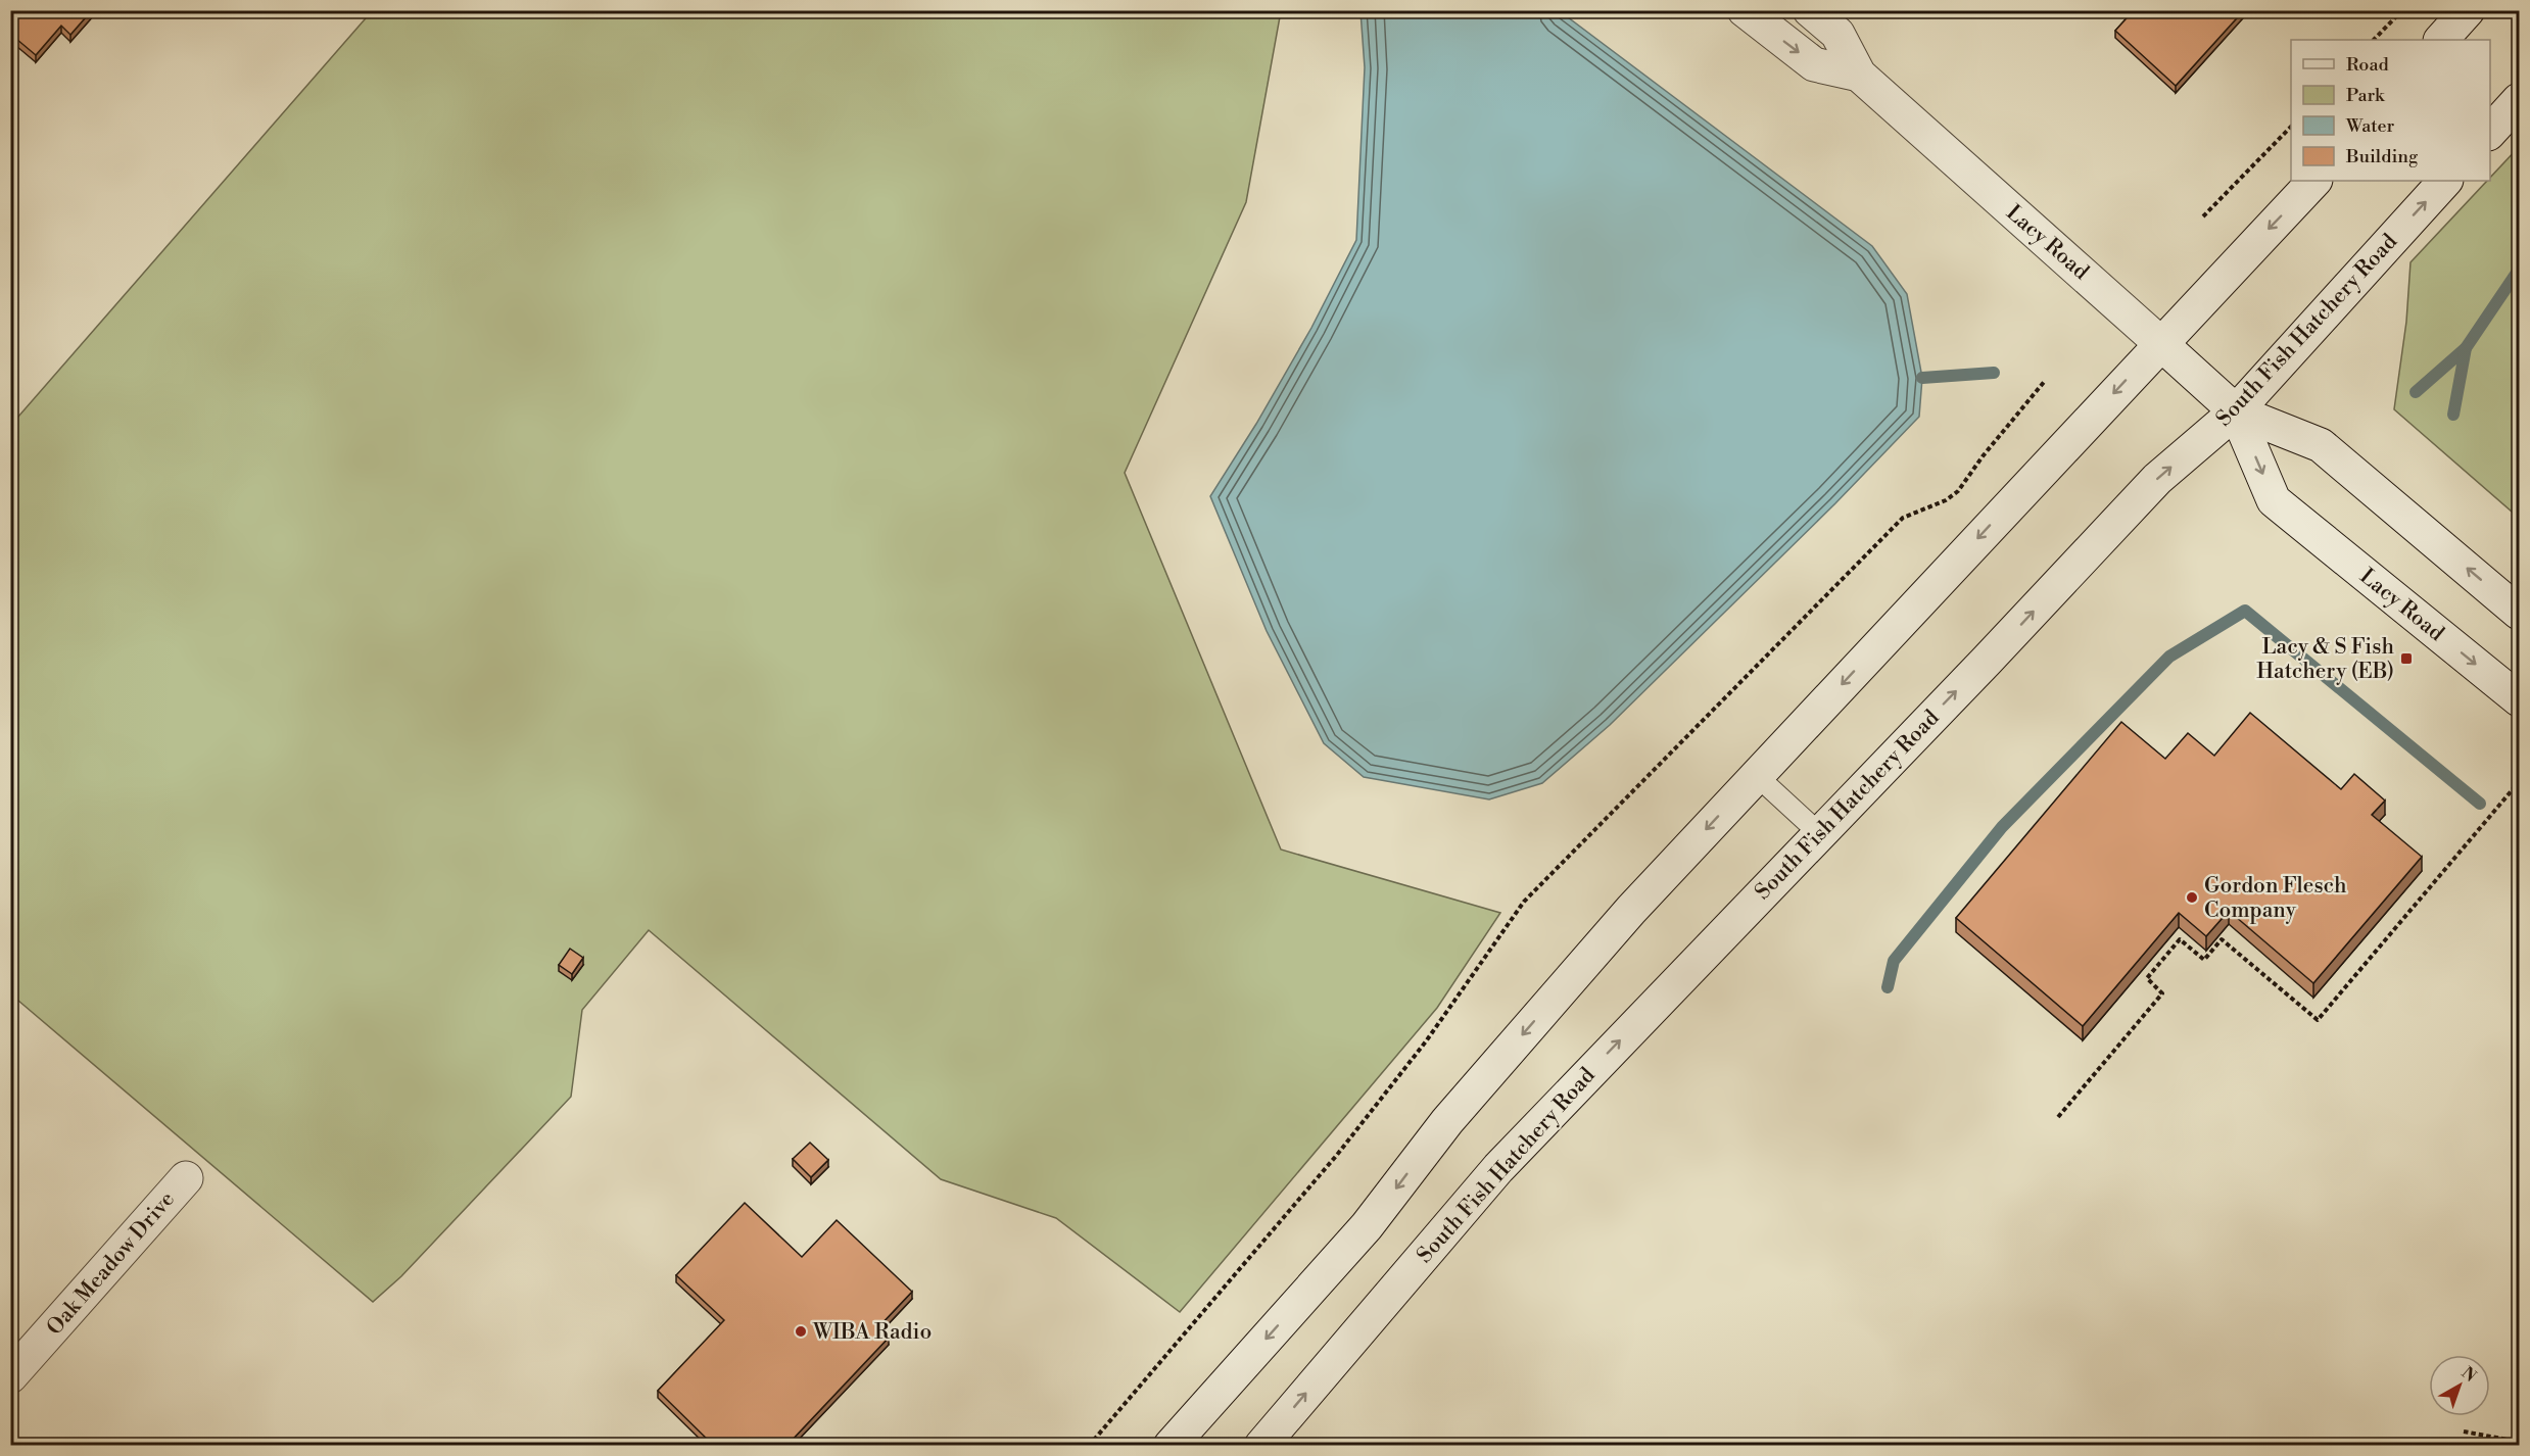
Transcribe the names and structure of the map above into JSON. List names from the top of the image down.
{
  "streets": {
    "main road": ["Lacy Road", "South Fish Hatchery Road", "Oak Meadow Drive"]
  },
  "crossings": [
    ["Lacy Road", "South Fish Hatchery Road"]
  ],
  "places": {
    "transit": ["Lacy & S Fish Hatchery (EB)"],
    "other": ["Gordon Flesch Company", "WIBA Radio"]
  },
  "legend": [
    "Road",
    "Park",
    "Water",
    "Building"
  ],
  "north": "top right"
}
